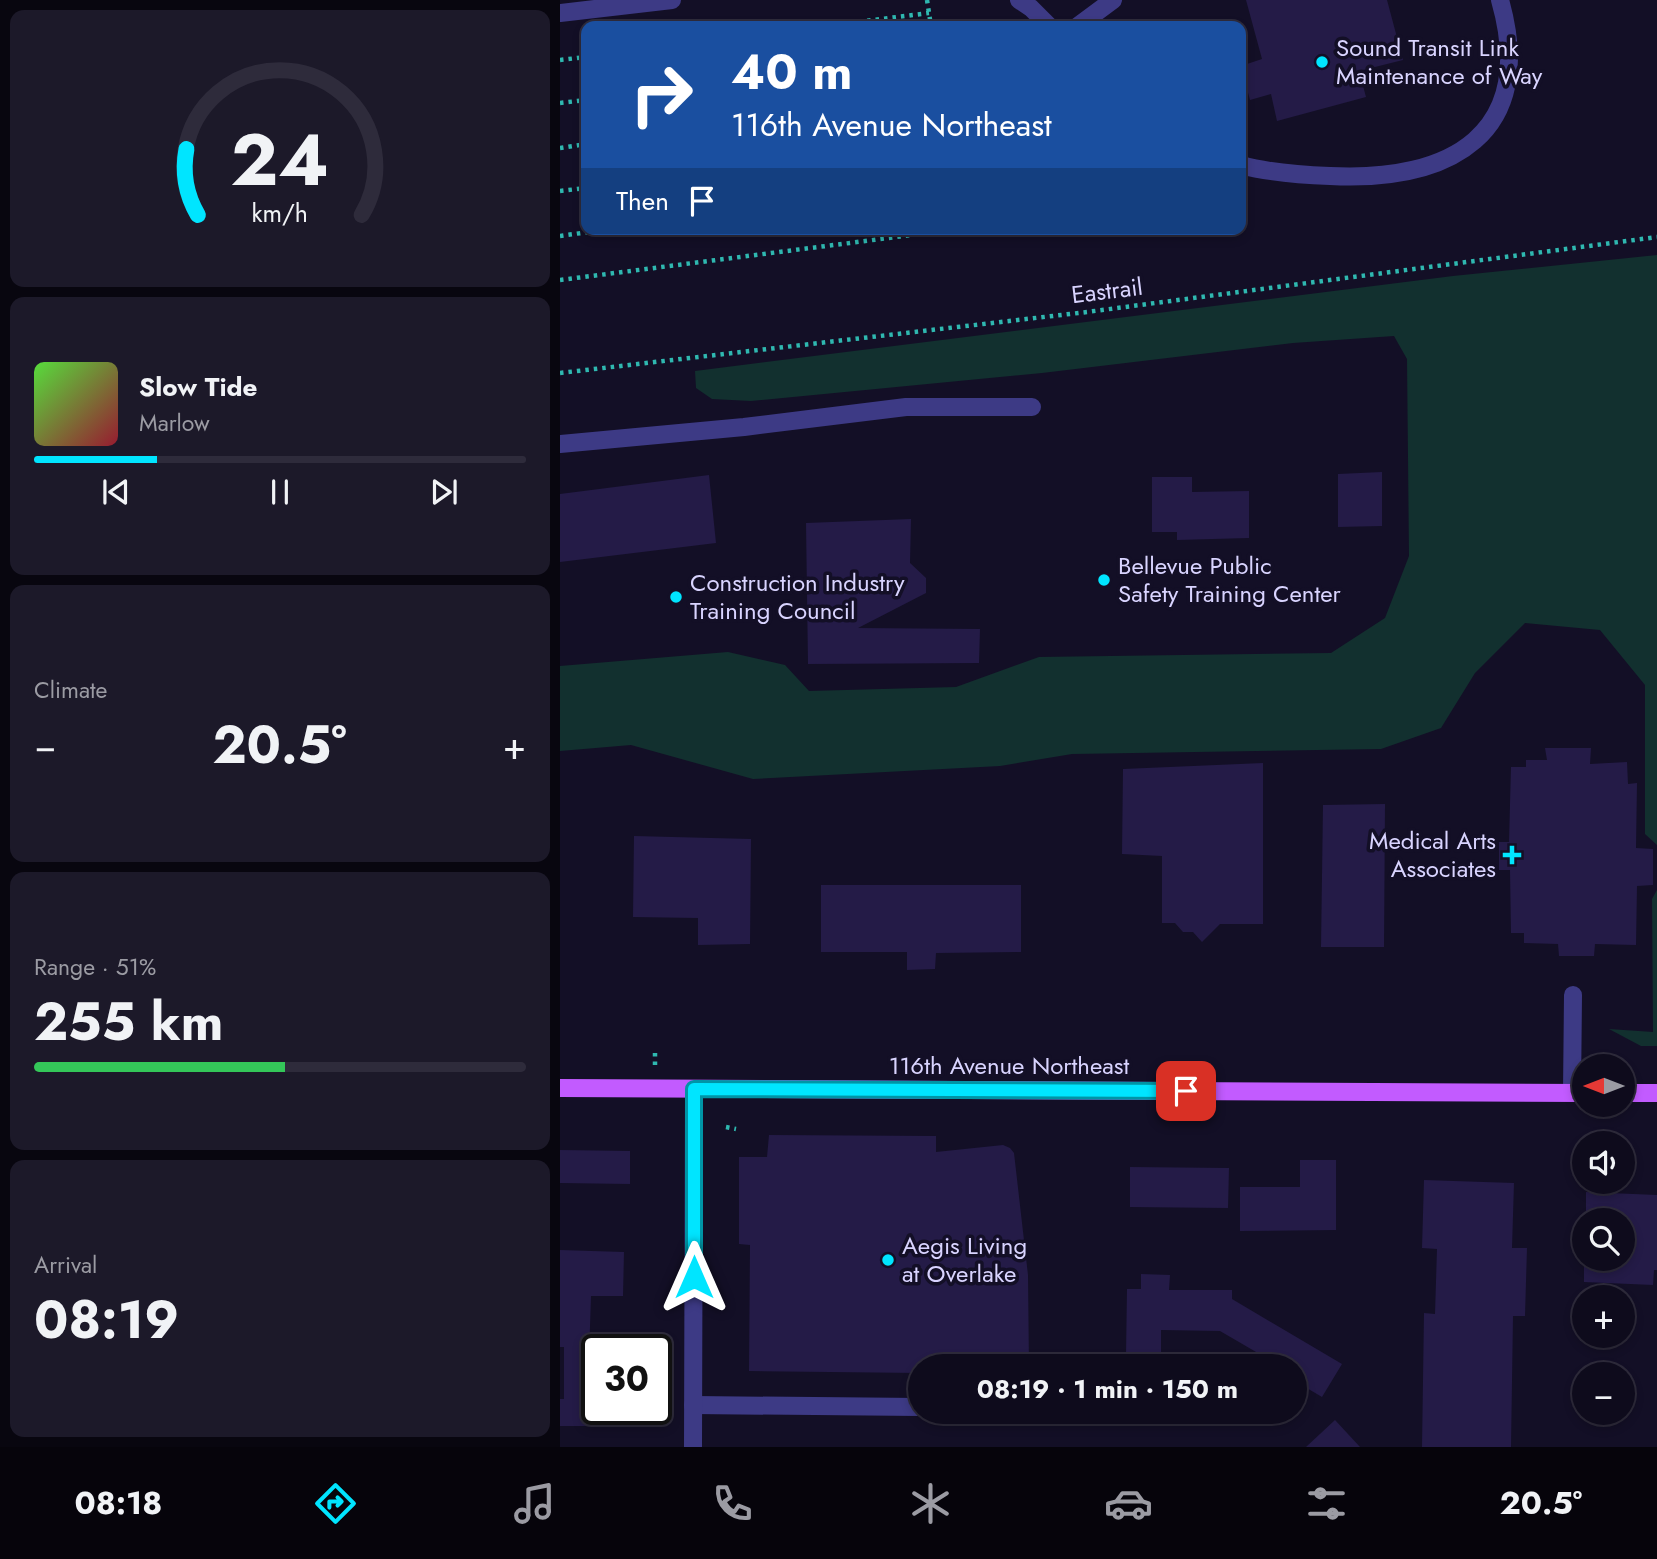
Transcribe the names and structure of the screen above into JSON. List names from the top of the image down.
{
  "streets": {
    "main road": ["116th Avenue Northeast"],
    "path": ["Eastrail"]
  },
  "places": {
    "other": [
      "Sound Transit Link Maintenance of Way",
      "Bellevue Public Safety Training Center",
      "Construction Industry Training Council",
      "Aegis Living at Overlake"
    ],
    "health": ["Medical Arts Associates"]
  },
  "north": "left",
  "page": {
    "turn": ["40 m", "116th Avenue Northeast"],
    "then": "Then",
    "song": ["Slow Tide", "Marlow"],
    "tile": [
      "Climate",
      ["Range · 51%", "255 km"],
      ["Arrival", "08:19"]
    ],
    "heat": ["−", "20.5°", "+"],
    "map_buttons": ["+", "−"],
    "limit": "30",
    "trip": "08:19 · 1 min · 150 m",
    "tabs": ["08:18", "20.5°"],
    "gauge": ["24", "km/h"]
  }
}
